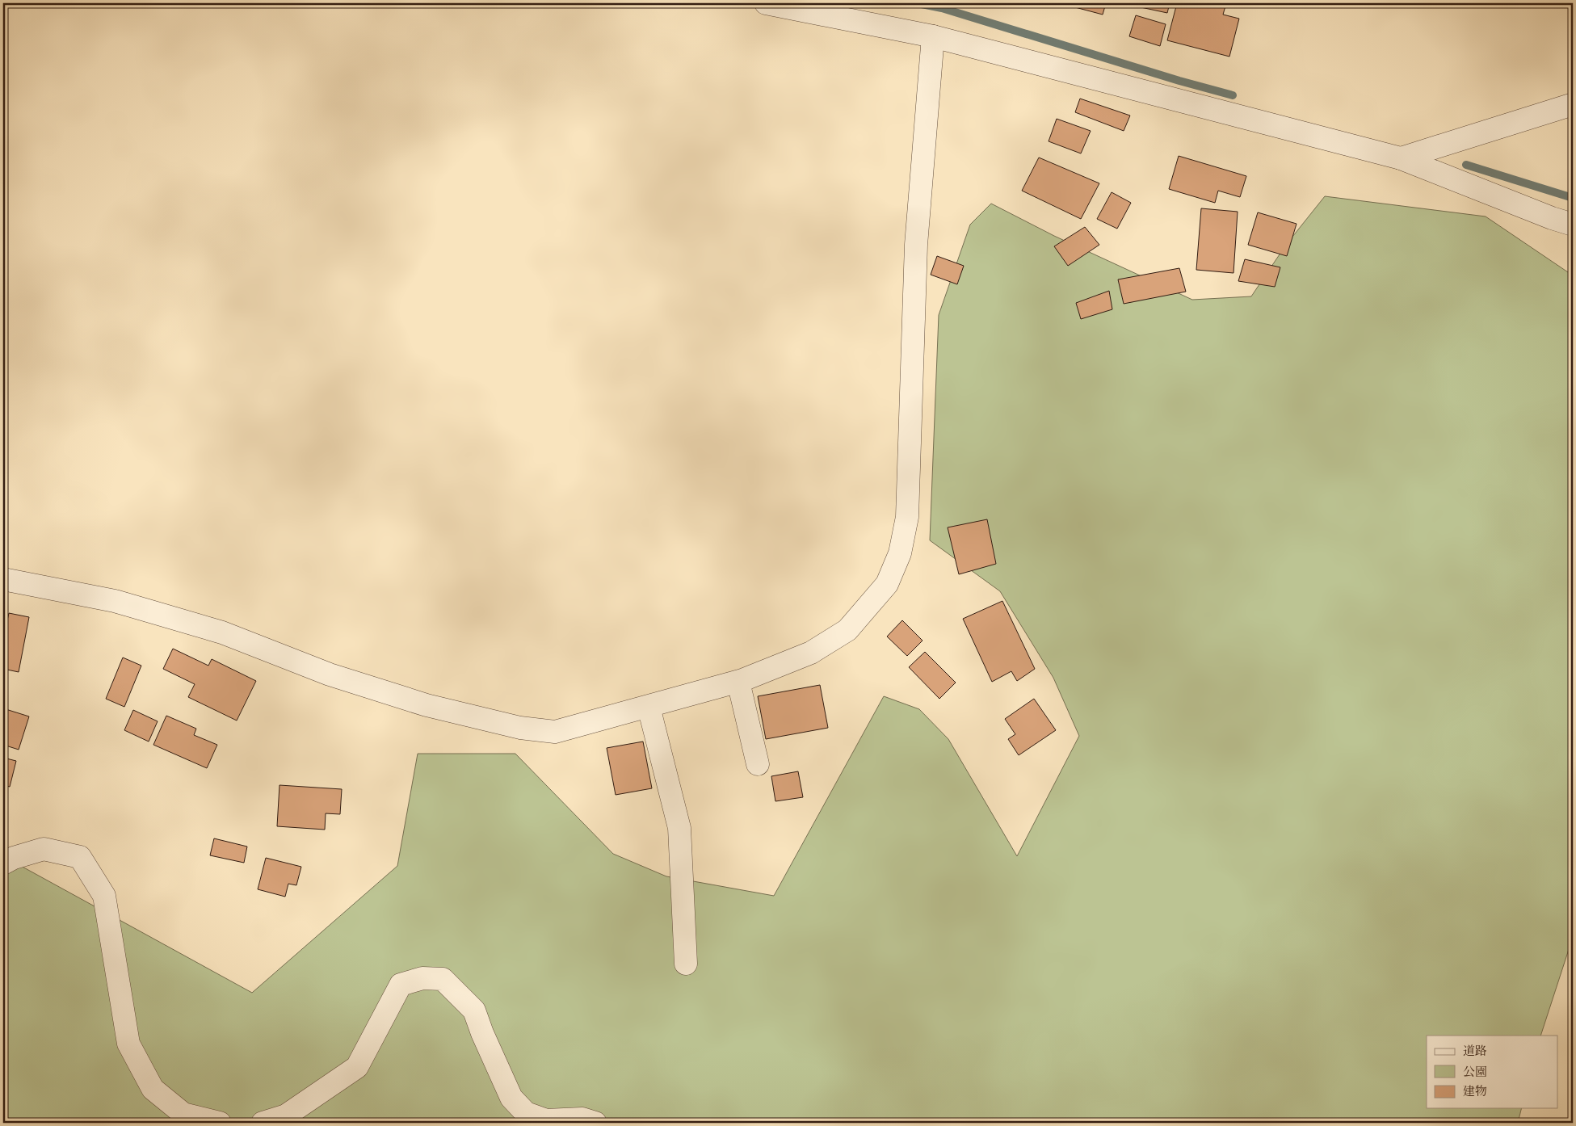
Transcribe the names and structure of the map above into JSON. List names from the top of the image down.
{
  "legend": ["道路", "公園", "建物"]
}
